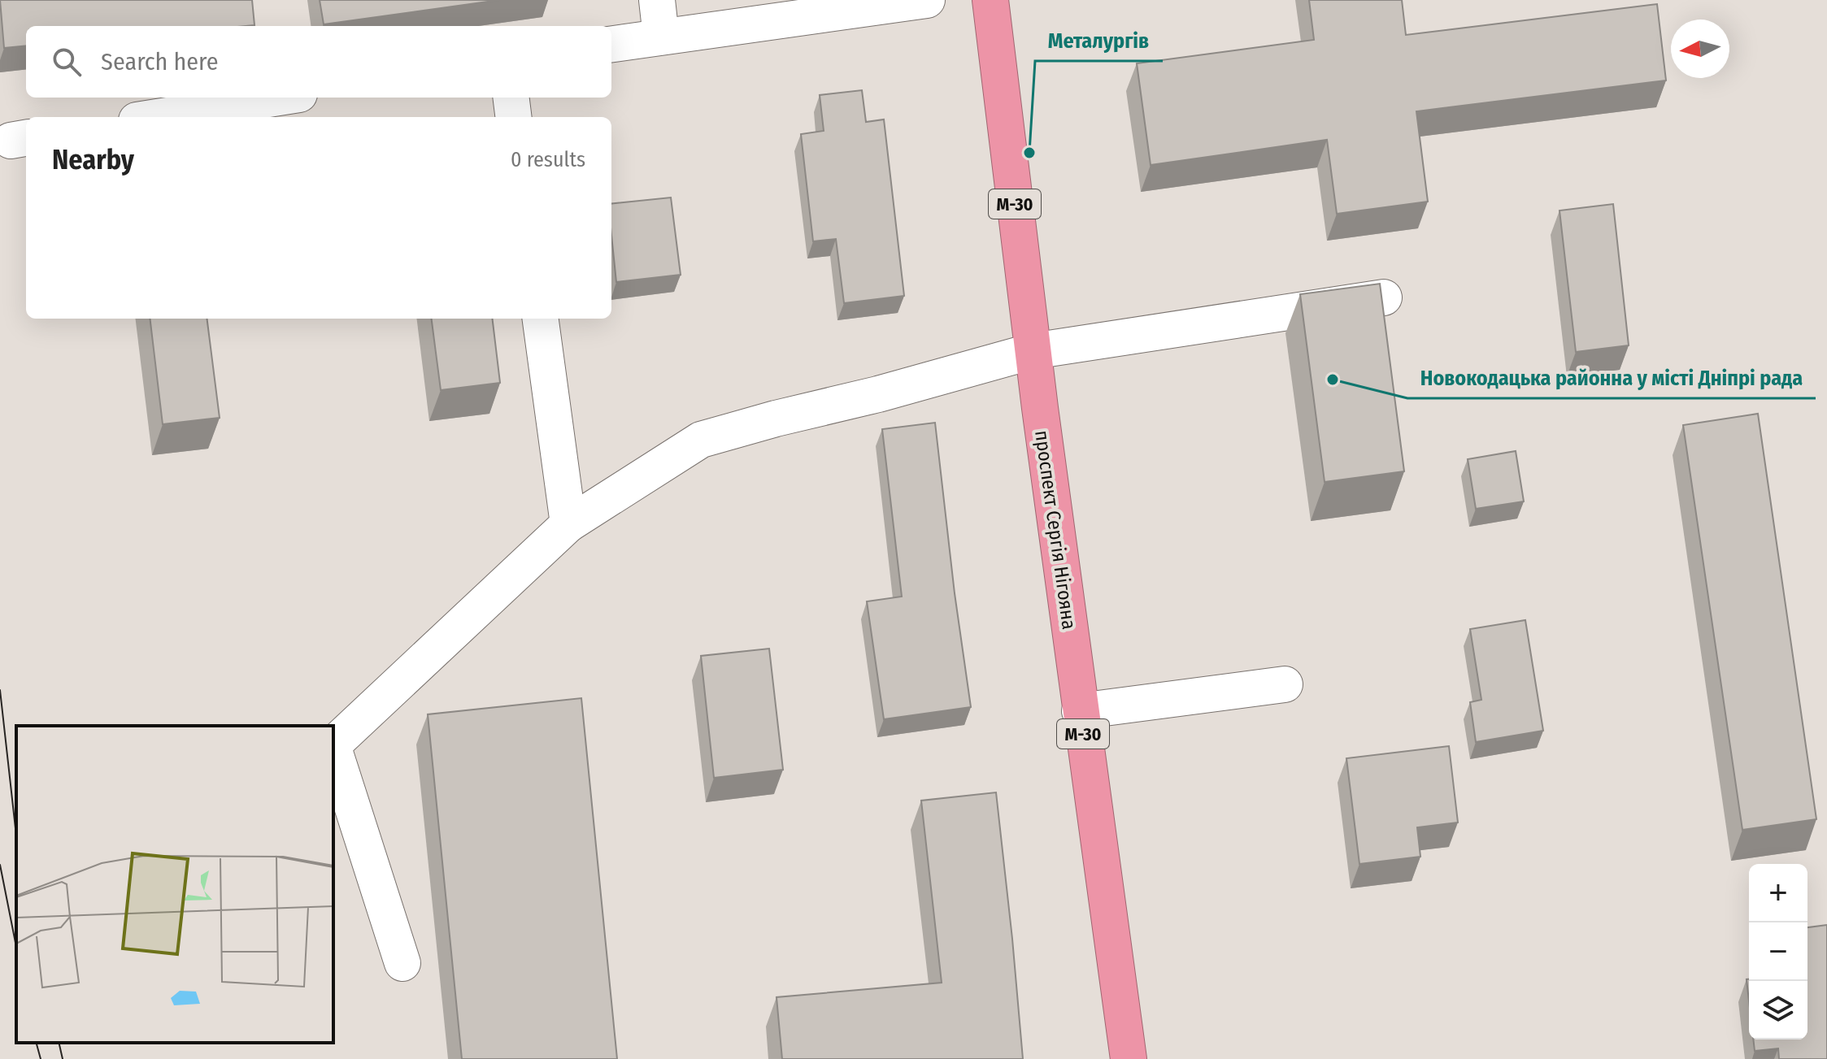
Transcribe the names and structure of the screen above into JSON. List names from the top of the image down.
{
  "streets": {
    "highway": ["М-30", "проспект Сергія Нігояна"]
  },
  "places": ["Металургів", "Новокодацька районна у місті Дніпрі рада"],
  "north": "left",
  "page": {
    "search": "Search here",
    "heading": ["Nearby", "0 results"],
    "map_buttons": ["+", "−"]
  }
}
